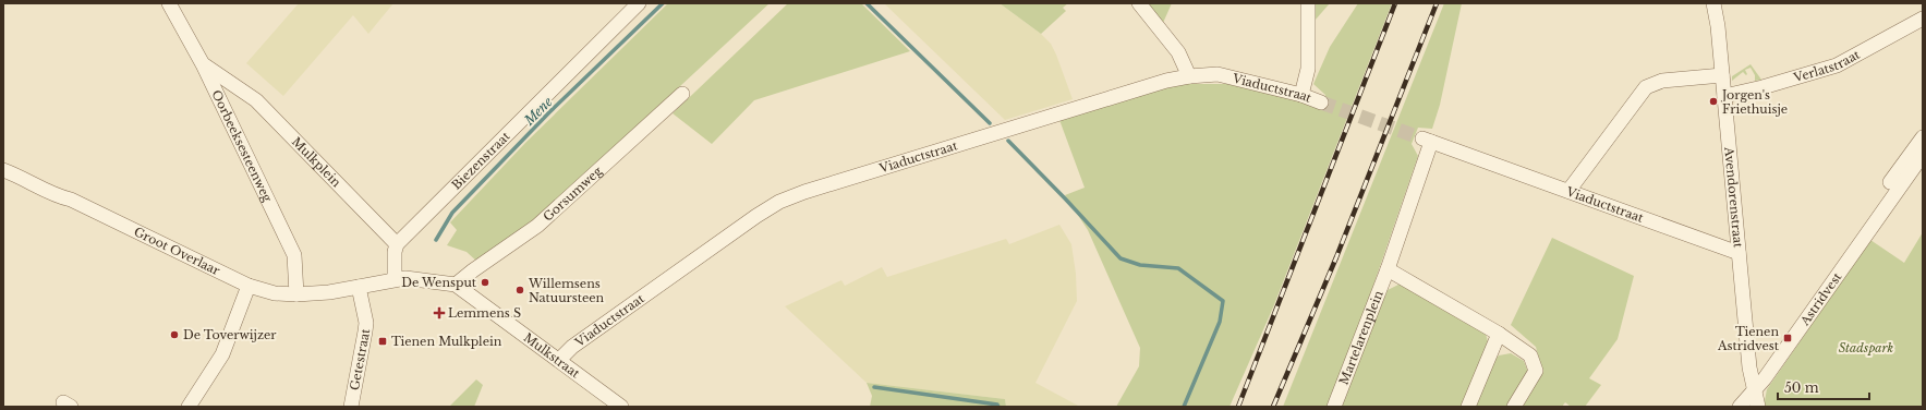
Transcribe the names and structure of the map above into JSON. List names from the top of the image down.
{
  "streets": {
    "street": [
      "Verlatstraat",
      "Viaductstraat",
      "Oorbeeksesteenweg",
      "Biezenstraat",
      "Mulkplein",
      "Gorsumweg",
      "Avendorenstraat",
      "Groot Overlaar",
      "Astridvest",
      "Martelarenplein",
      "Mulkstraat",
      "Getestraat"
    ]
  },
  "crossings": [
    ["Verlatstraat", "Avendorenstraat"],
    ["Viaductstraat", "Avendorenstraat"],
    ["Viaductstraat", "Martelarenplein"],
    ["Viaductstraat", "Mulkstraat"],
    ["Oorbeeksesteenweg", "Mulkplein"],
    ["Oorbeeksesteenweg", "Groot Overlaar"],
    ["Biezenstraat", "Mulkplein"],
    ["Gorsumweg", "Mulkstraat"],
    ["Avendorenstraat", "Astridvest"],
    ["Groot Overlaar", "Mulkstraat"],
    ["Groot Overlaar", "Getestraat"],
    ["Mulkstraat", "Getestraat"]
  ],
  "water": ["Mene"],
  "parks": ["Stadspark"],
  "places": {
    "other": [
      "Jorgen's Friethuisje",
      "De Wensput",
      "Willemsens Natuursteen",
      "De Toverwijzer"
    ],
    "health": ["Lemmens S"],
    "transit": ["Tienen Astridvest", "Tienen Mulkplein"]
  },
  "scale_bar": "50 m"
}
